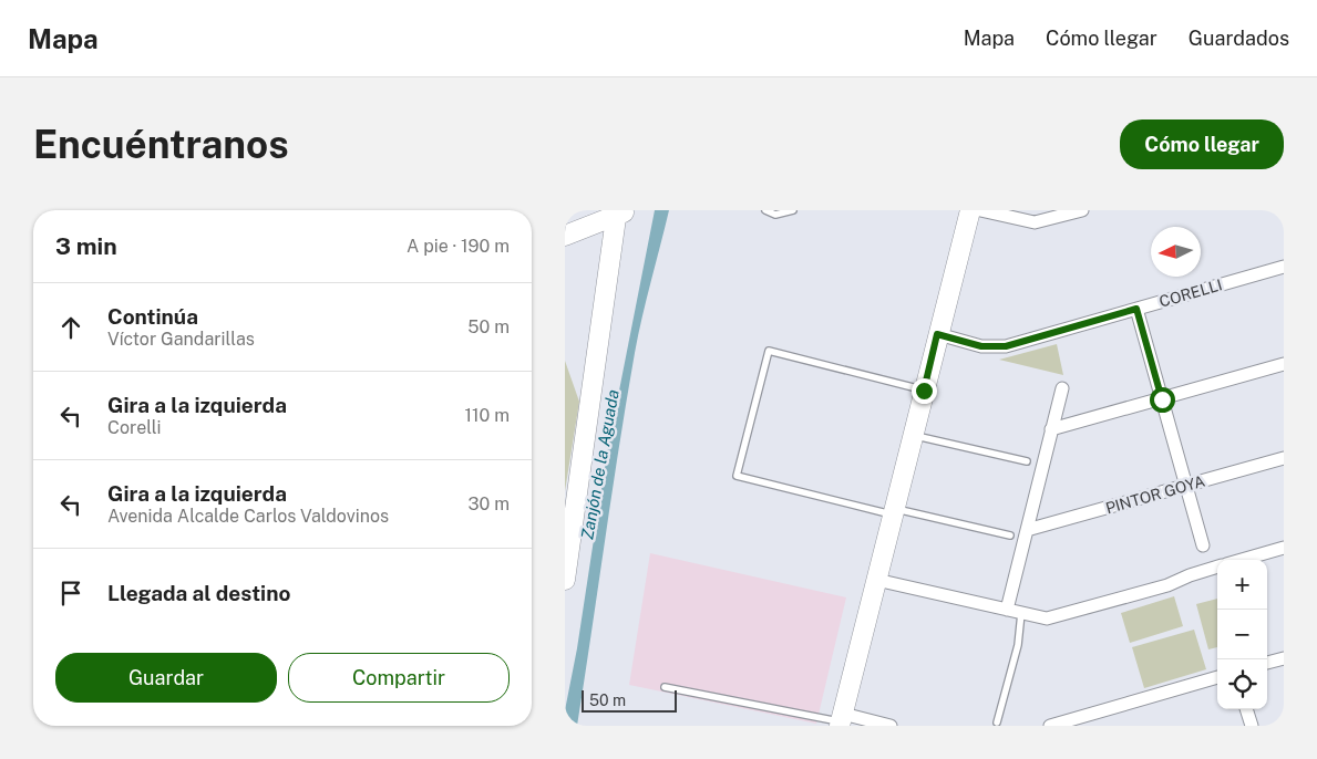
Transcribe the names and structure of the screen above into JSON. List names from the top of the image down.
{
  "streets": {
    "street": ["CORELLI", "PINTOR GOYA"]
  },
  "water": ["Zanjón de la Aguada"],
  "scale_bar": "50 m",
  "north": "left",
  "page": {
    "header": "Mapa",
    "nav": ["Mapa", "Cómo llegar", "Guardados"],
    "buttons": [
      "Cómo llegar",
      ["Guardar", "Compartir"]
    ],
    "title": "Encuéntranos",
    "heading": ["3 min", "A pie · 190 m"],
    "list": [
      ["Continúa", "Víctor Gandarillas", "50 m"],
      ["Gira a la izquierda", "Corelli", "110 m"],
      ["Gira a la izquierda", "Avenida Alcalde Carlos Valdovinos", "30 m"],
      "Llegada al destino"
    ],
    "map_buttons": ["+", "−"],
    "scale": "50 m"
  }
}
